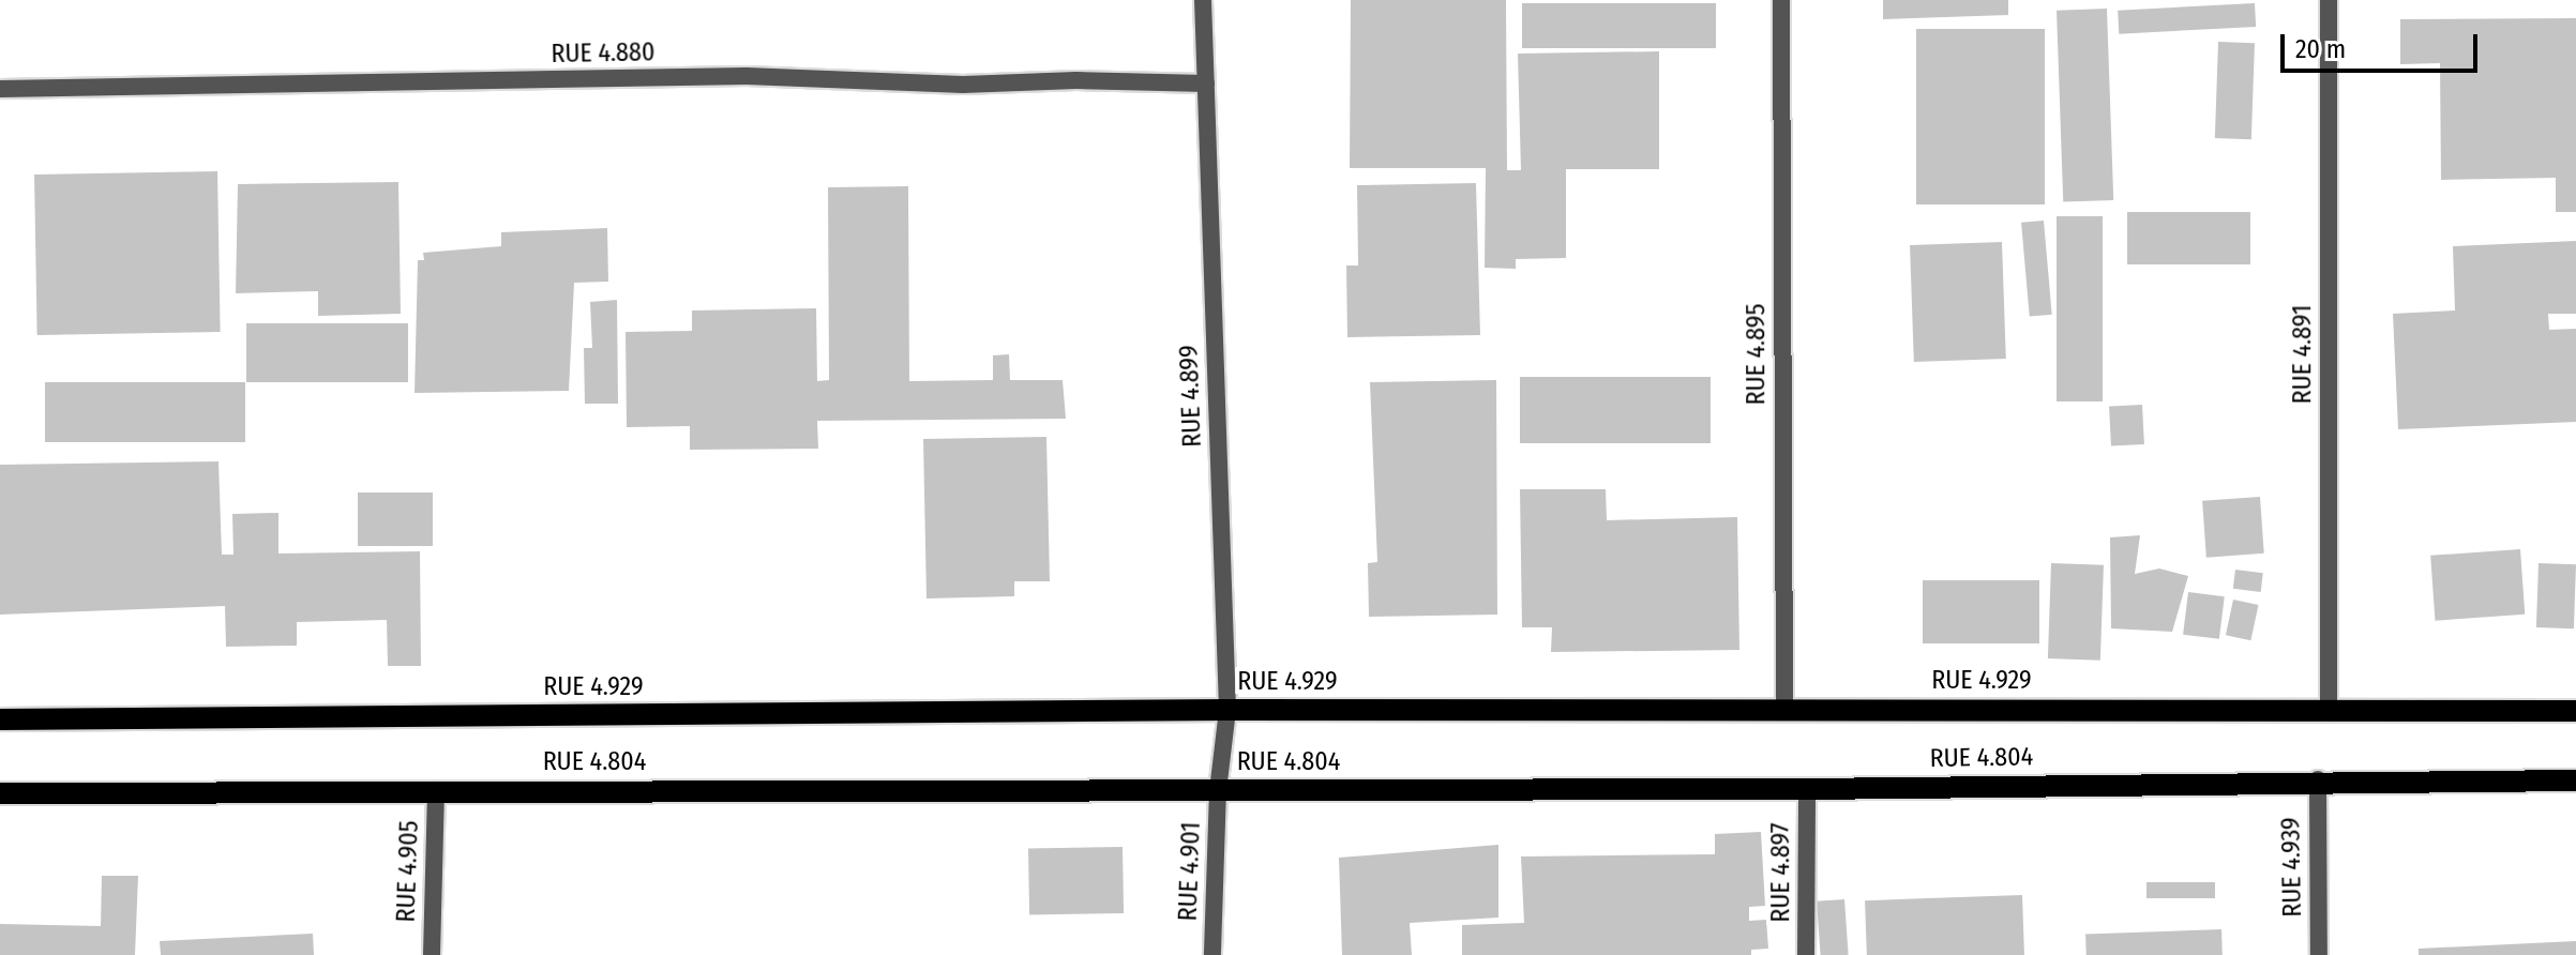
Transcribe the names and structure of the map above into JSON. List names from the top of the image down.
{
  "streets": {
    "main road": ["RUE 4.929", "RUE 4.804"],
    "street": [
      "RUE 4.880",
      "RUE 4.895",
      "RUE 4.891",
      "RUE 4.899",
      "RUE 4.939",
      "RUE 4.905",
      "RUE 4.901",
      "RUE 4.897"
    ]
  },
  "crossings": [
    ["RUE 4.880", "RUE 4.899"],
    ["RUE 4.895", "RUE 4.929"],
    ["RUE 4.891", "RUE 4.929"],
    ["RUE 4.899", "RUE 4.929"],
    ["RUE 4.899", "RUE 4.804"],
    ["RUE 4.899", "RUE 4.901"],
    ["RUE 4.804", "RUE 4.939"],
    ["RUE 4.804", "RUE 4.905"],
    ["RUE 4.804", "RUE 4.901"],
    ["RUE 4.804", "RUE 4.897"]
  ],
  "scale_bar": "20 m"
}
